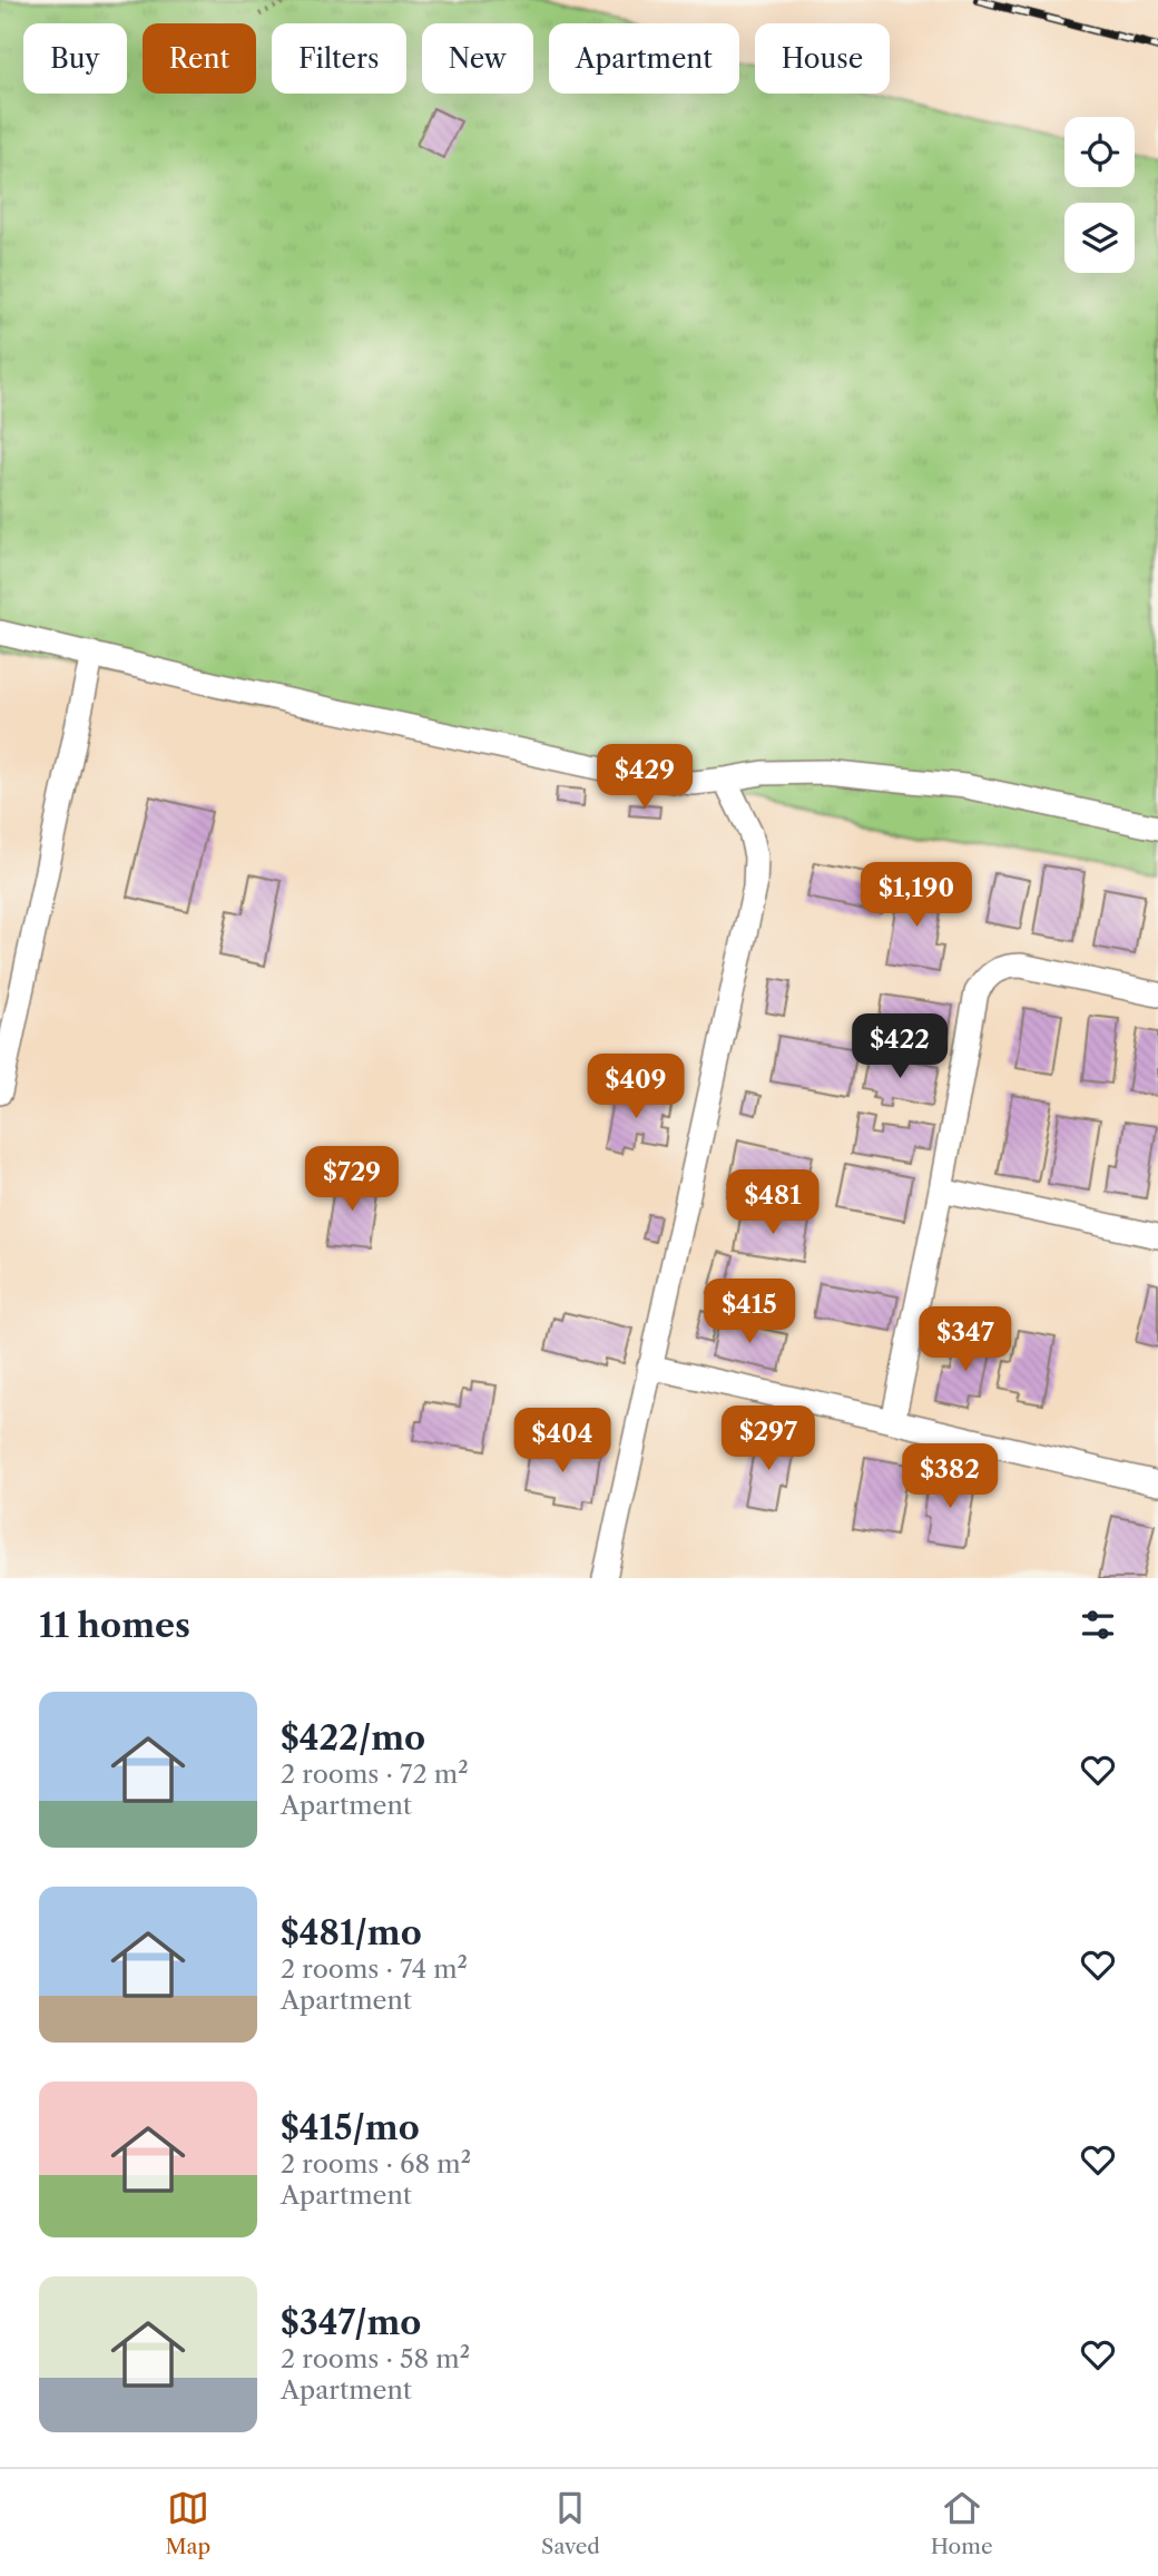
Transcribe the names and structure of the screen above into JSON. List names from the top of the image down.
{
  "page": {
    "chip": [
      "Buy",
      "Rent",
      "Filters",
      "New",
      "Apartment",
      "House"
    ],
    "price": [
      "$429",
      "$1,190",
      "$422",
      "$409",
      "$729",
      "$481",
      "$415",
      "$347",
      "$297",
      "$404",
      "$382"
    ],
    "heading": "11 homes",
    "list": [
      {
        "name": "$422/mo",
        "note": "2 rooms · 72 m² · Apartment"
      },
      {
        "name": "$481/mo",
        "note": "2 rooms · 74 m² · Apartment"
      },
      {
        "name": "$415/mo",
        "note": "2 rooms · 68 m² · Apartment"
      },
      {
        "name": "$347/mo",
        "note": "2 rooms · 58 m² · Apartment"
      }
    ],
    "tabs": ["Map", "Saved", "Home"]
  }
}
